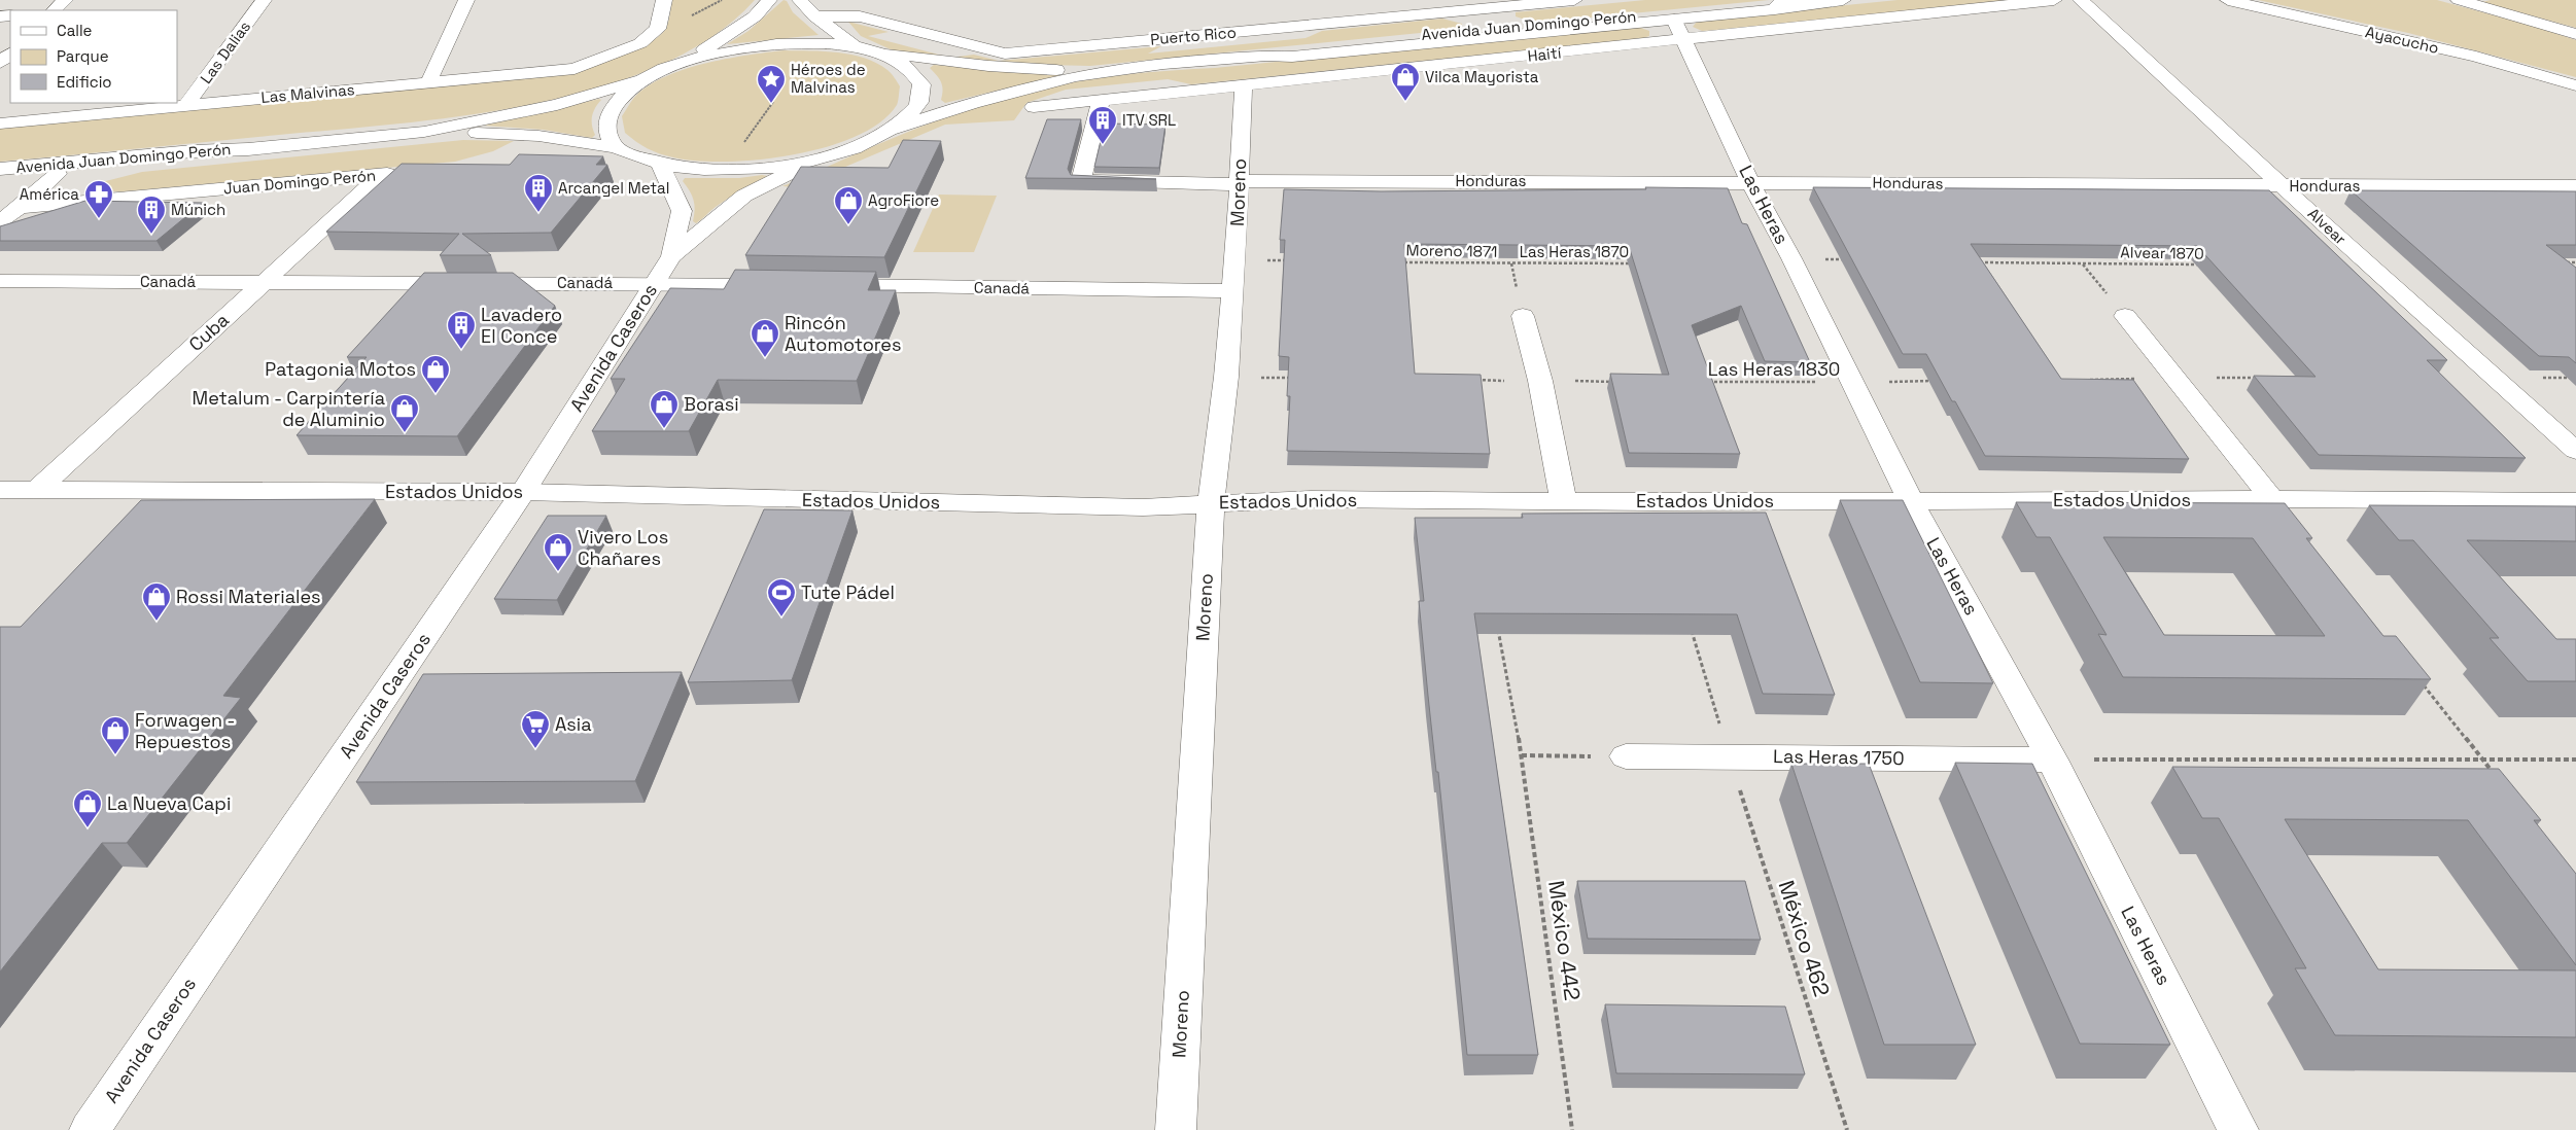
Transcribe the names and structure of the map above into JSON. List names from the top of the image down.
{
  "streets": {
    "main road": [
      "Avenida Juan Domingo Perón",
      "Puerto Rico",
      "Ayacucho",
      "Las Dalias",
      "Haití",
      "Las Malvinas",
      "Honduras",
      "Juan Domingo Perón",
      "Moreno",
      "Las Heras",
      "Alvear",
      "Canadá",
      "Cuba",
      "Avenida Caseros",
      "Estados Unidos",
      "Las Heras 1750"
    ],
    "path": [
      "Moreno 1871",
      "Las Heras 1870",
      "Alvear 1870",
      "Las Heras 1830",
      "México 462",
      "México 442"
    ]
  },
  "crossings": [
    ["Avenida Juan Domingo Perón", "Haití"],
    ["Avenida Juan Domingo Perón", "Las Heras"],
    ["Avenida Juan Domingo Perón", "Avenida Caseros"],
    ["Las Dalias", "Las Malvinas"],
    ["Haití", "Honduras"],
    ["Haití", "Moreno"],
    ["Haití", "Las Heras"],
    ["Honduras", "Moreno"],
    ["Honduras", "Las Heras"],
    ["Honduras", "Alvear"],
    ["Juan Domingo Perón", "Cuba"],
    ["Moreno", "Canadá"],
    ["Moreno", "Estados Unidos"],
    ["Las Heras", "Las Heras 1830"],
    ["Las Heras", "Estados Unidos"],
    ["Las Heras", "Las Heras 1750"],
    ["Moreno 1871", "Las Heras 1870"],
    ["Canadá", "Cuba"],
    ["Canadá", "Avenida Caseros"],
    ["Cuba", "Estados Unidos"],
    ["Avenida Caseros", "Estados Unidos"],
    ["Las Heras 1750", "México 462"]
  ],
  "places": {
    "shop": [
      "Vilca Mayorista",
      "AgroFiore",
      "Rincón Automotores",
      "Patagonia Motos",
      "Borasi",
      "Metalum - Carpintería de Aluminio",
      "Vivero Los Chañares",
      "Rossi Materiales",
      "Forwagen - Repuestos",
      "La Nueva Capi"
    ],
    "place": ["Héroes de Malvinas"],
    "building": [
      "ITV SRL",
      "Arcangel Metal",
      "Múnich",
      "Lavadero El Conce"
    ],
    "pharmacy": ["América"],
    "sports": ["Tute Pádel"],
    "supermarket": ["Asia"]
  },
  "legend": ["Calle", "Parque", "Edificio"]
}
